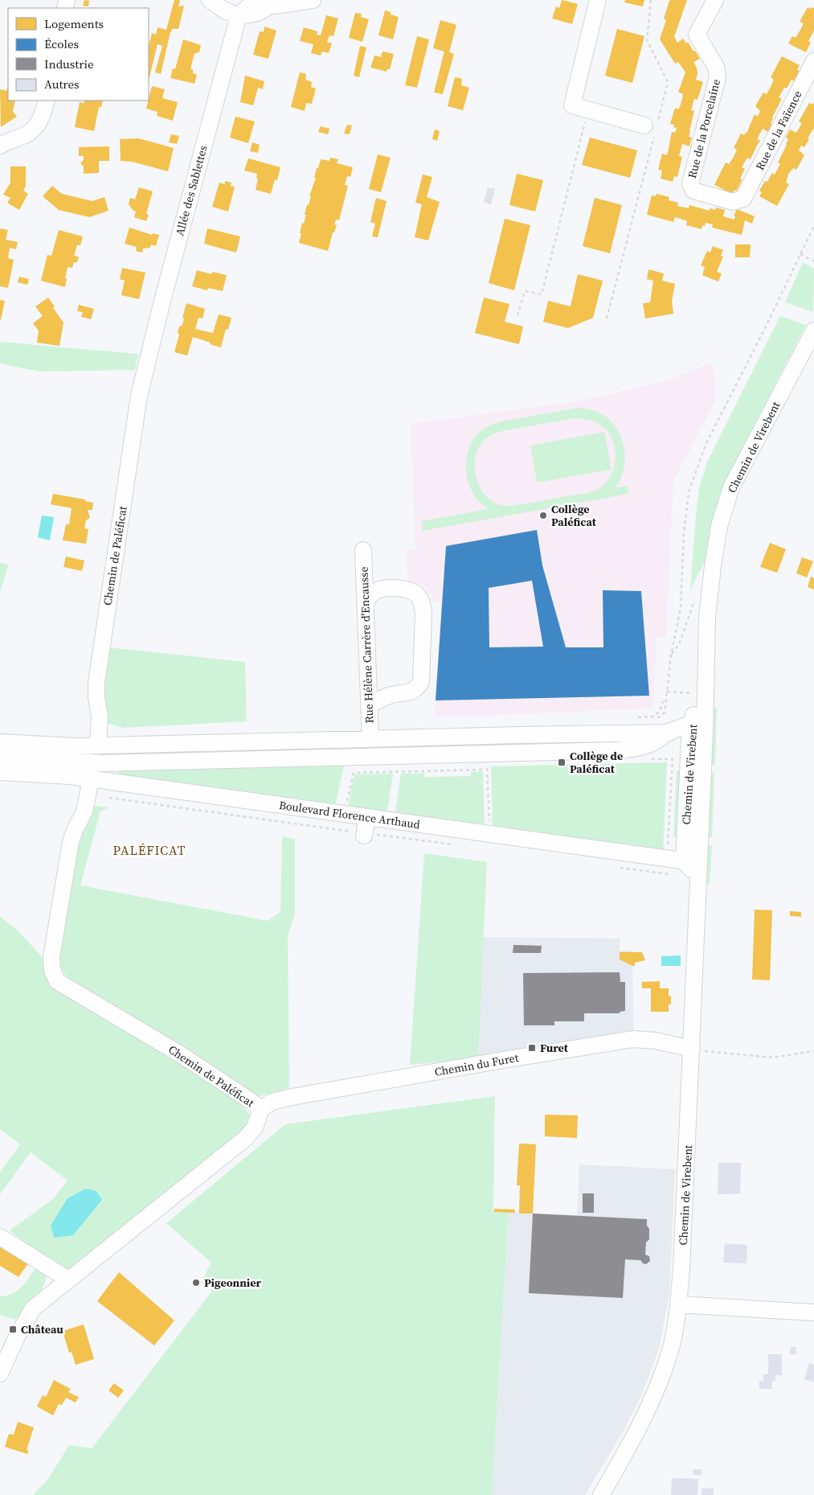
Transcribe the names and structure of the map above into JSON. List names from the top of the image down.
{
  "streets": {
    "street": [
      "Rue de la Porcelaine",
      "Rue de la Faïence",
      "Allée des Sablettes",
      "Chemin de Virebent",
      "Chemin de Paléficat",
      "Rue Hélène Carrère d'Encausse",
      "Boulevard Florence Arthaud",
      "Chemin du Furet"
    ]
  },
  "crossings": [
    ["Rue de la Porcelaine", "Rue de la Faïence"],
    ["Allée des Sablettes", "Chemin de Paléficat"],
    ["Chemin de Virebent", "Boulevard Florence Arthaud"],
    ["Chemin de Virebent", "Chemin du Furet"],
    ["Chemin de Paléficat", "Boulevard Florence Arthaud"],
    ["Chemin de Paléficat", "Chemin du Furet"]
  ],
  "districts": ["PALÉFICAT"],
  "places": {
    "other": ["Collège Paléficat", "Pigeonnier"],
    "transit": ["Collège de Paléficat", "Furet", "Château"]
  },
  "legend": [
    "Logements",
    "Écoles",
    "Industrie",
    "Autres"
  ]
}
